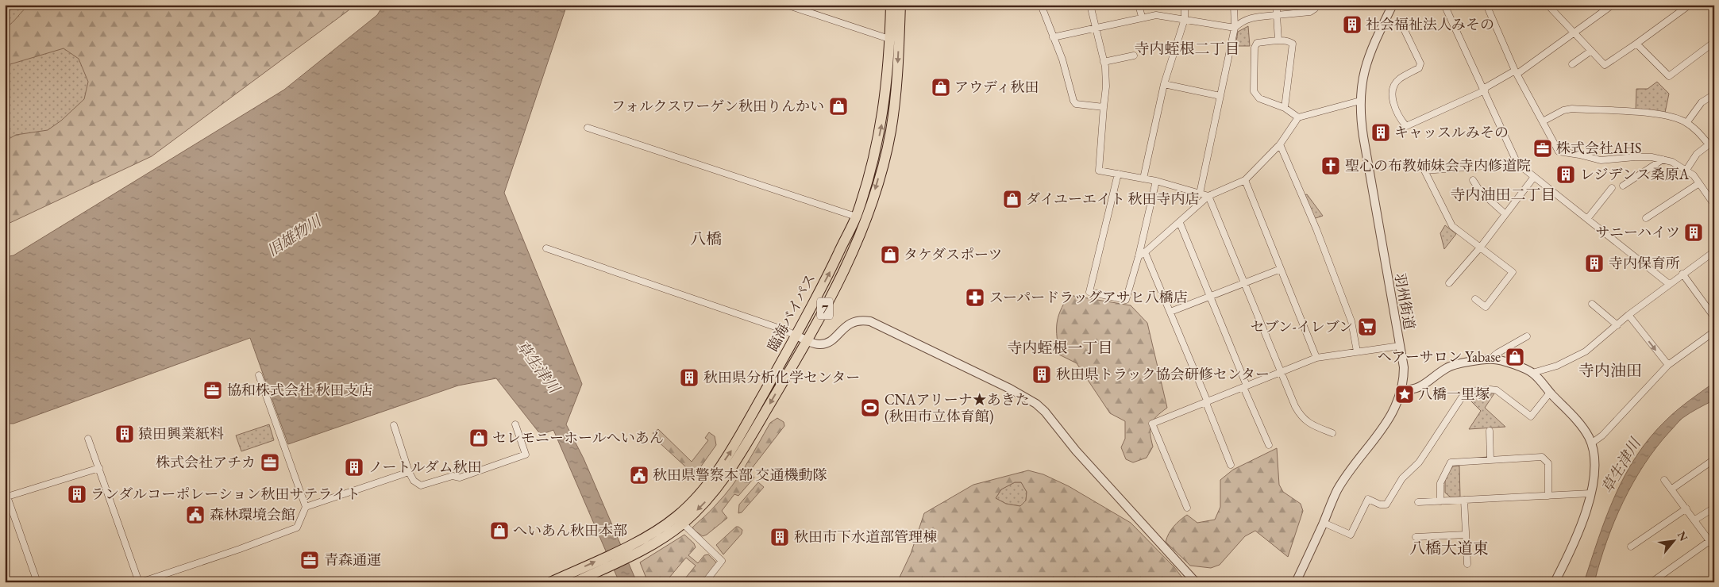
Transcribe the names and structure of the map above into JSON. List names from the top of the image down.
{
  "streets": {
    "highway": ["7", "臨海バイパス"],
    "street": ["羽州街道"]
  },
  "districts": [
    "寺内蛭根二丁目",
    "寺内油田二丁目",
    "八橋",
    "寺内蛭根一丁目",
    "寺内油田",
    "八橋大道東"
  ],
  "water": ["旧雄物川", "草生津川"],
  "places": {
    "building": [
      "社会福祉法人みその",
      "キャッスルみその",
      "レジデンス桑原A",
      "サニーハイツ",
      "寺内保育所",
      "秋田県トラック協会研修センター",
      "秋田県分析化学センター",
      "猿田興業紙料",
      "ノートルダム秋田",
      "ランダルコーポレーション秋田サテライト",
      "秋田市下水道部管理棟"
    ],
    "shop": [
      "アウディ秋田",
      "フォルクスワーゲン秋田りんかい",
      "ダイユーエイト 秋田寺内店",
      "タケダスポーツ",
      "ヘアーサロン Yabase",
      "セレモニーホールへいあん",
      "へいあん秋田本部"
    ],
    "office": [
      "株式会社AHS",
      "協和株式会社 秋田支店",
      "株式会社アチカ",
      "青森通運"
    ],
    "church": ["聖心の布教姉妹会寺内修道院"],
    "pharmacy": ["スーパードラッグアサヒ八橋店"],
    "supermarket": ["セブン-イレブン"],
    "place": ["八橋一里塚"],
    "sports": ["CNAアリーナ★あきた (秋田市立体育館)"],
    "public building": ["秋田県警察本部 交通機動隊", "森林環境会館"]
  },
  "north": "top right"
}
